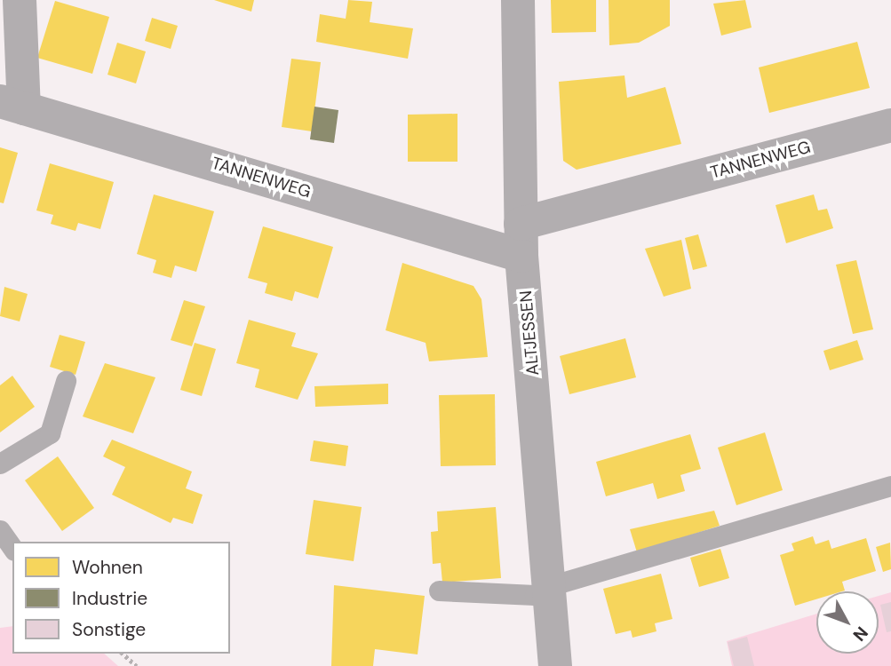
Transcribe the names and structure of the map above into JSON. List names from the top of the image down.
{
  "streets": {
    "street": ["TANNENWEG", "ALTJESSEN"]
  },
  "crossings": [
    ["TANNENWEG", "ALTJESSEN"]
  ],
  "legend": ["Wohnen", "Industrie", "Sonstige"],
  "north": "bottom right"
}
